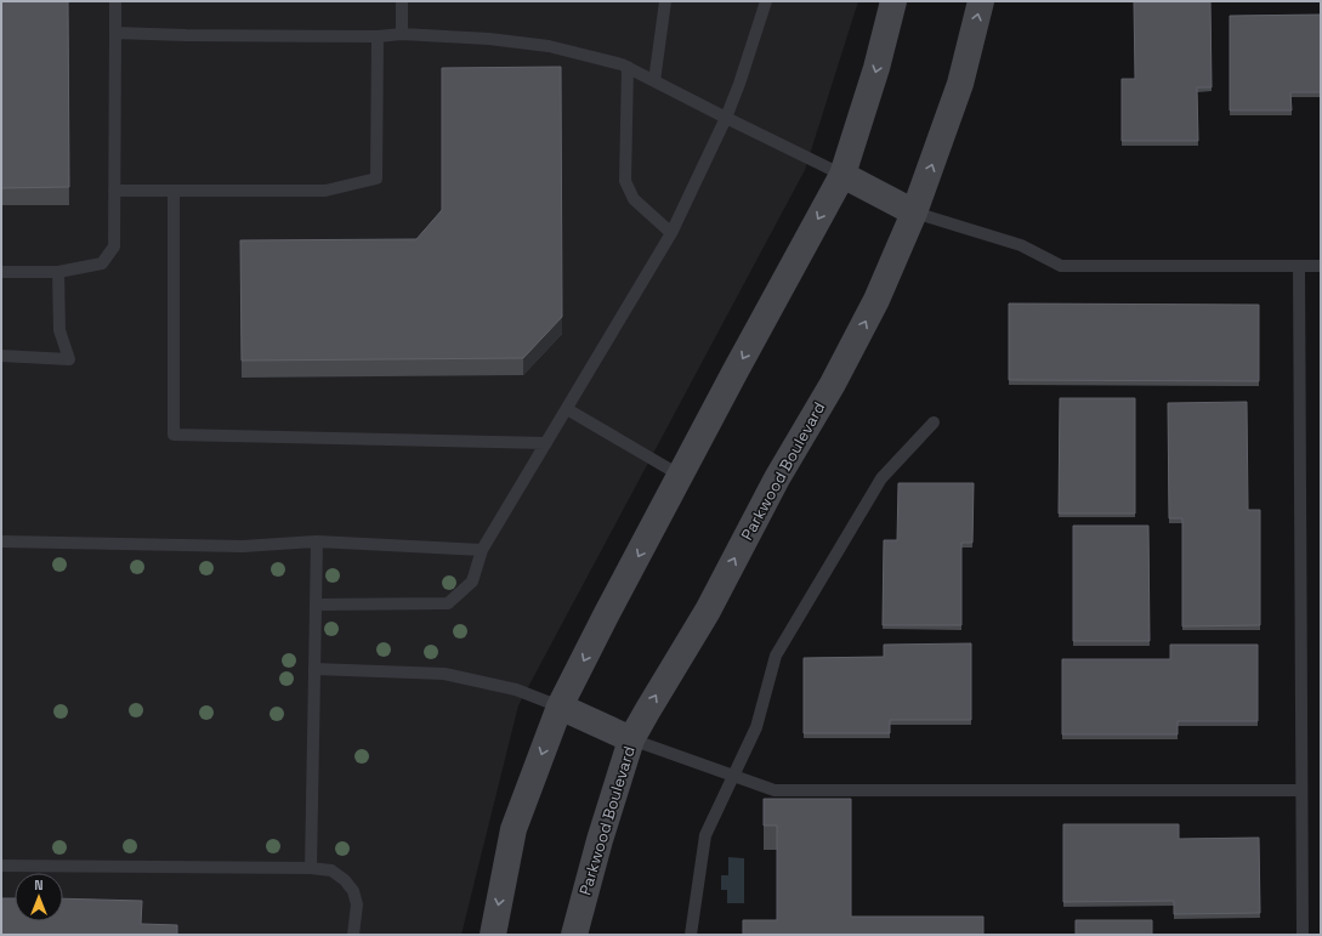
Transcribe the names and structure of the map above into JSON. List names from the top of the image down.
{
  "streets": {
    "main road": ["Parkwood Boulevard"]
  },
  "north": "top"
}
